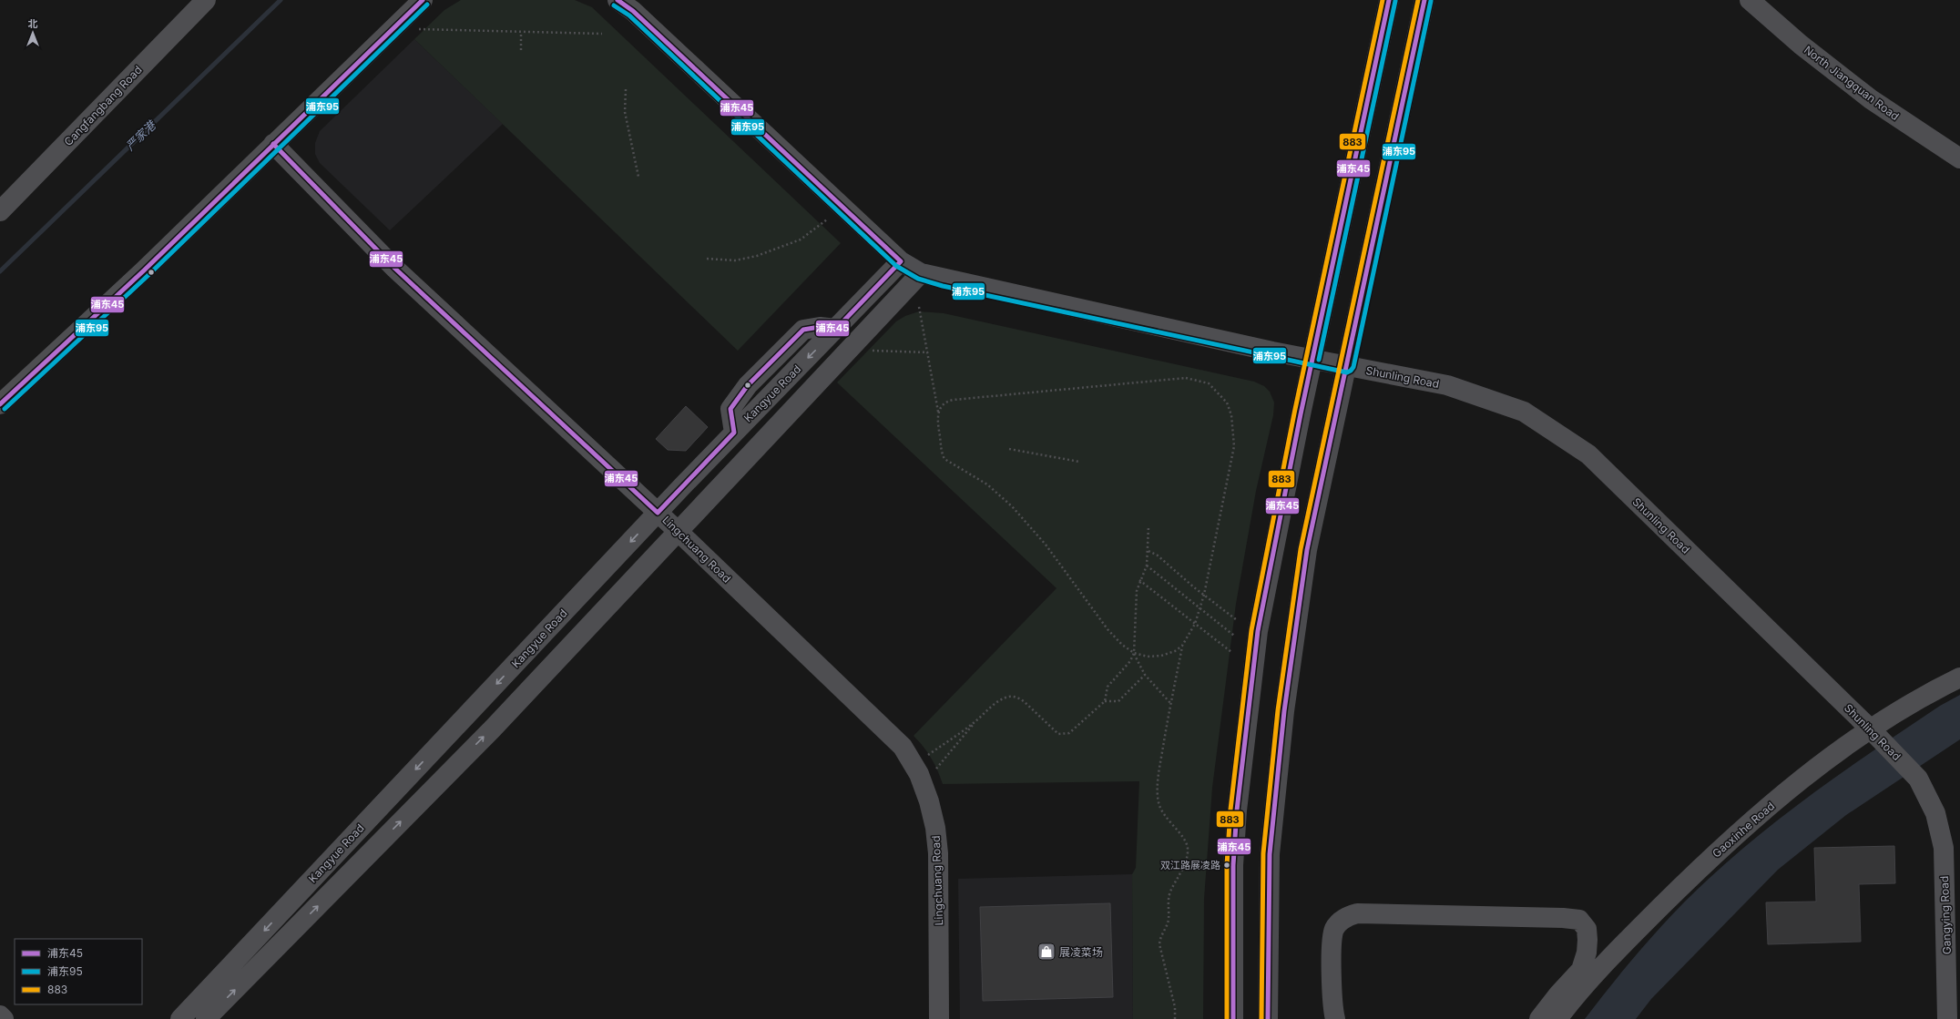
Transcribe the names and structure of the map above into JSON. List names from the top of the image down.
{
  "streets": {
    "street": [
      "North Jiangquan Road",
      "Cangfangbang Road",
      "Shunling Road",
      "Kangyue Road",
      "Lingchuang Road",
      "Gaoxinhe Road",
      "Gangying Road"
    ]
  },
  "crossings": [
    ["Shunling Road", "Kangyue Road"],
    ["Shunling Road", "Gaoxinhe Road"],
    ["Shunling Road", "Gangying Road"],
    ["Kangyue Road", "Lingchuang Road"]
  ],
  "water": ["严家港"],
  "places": {
    "other": ["双江路展凌路"],
    "shop": ["展凌菜场"]
  },
  "lines": ["transit line 浦东45", "transit line 883", "transit line 浦东95"],
  "legend": ["浦东45", "浦东95", "883"],
  "north": "top"
}
